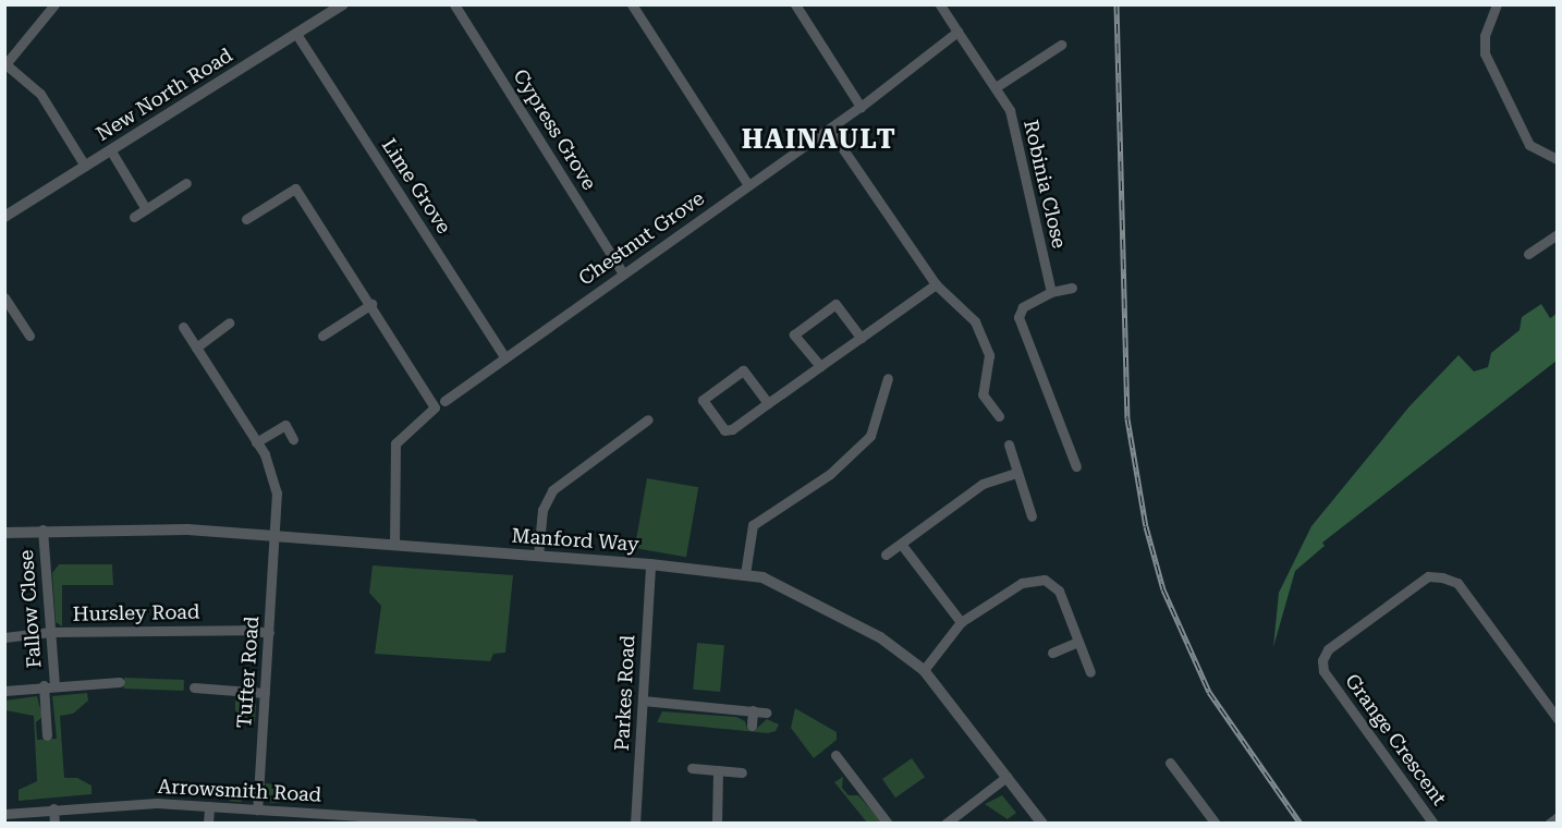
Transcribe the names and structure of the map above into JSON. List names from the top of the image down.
{
  "streets": {
    "street": [
      "New North Road",
      "Cypress Grove",
      "Robinia Close",
      "Lime Grove",
      "Chestnut Grove",
      "Manford Way",
      "Fallow Close",
      "Hursley Road",
      "Tufter Road",
      "Parkes Road",
      "Grange Crescent",
      "Arrowsmith Road"
    ]
  },
  "crossings": [
    ["New North Road", "Lime Grove"],
    ["Cypress Grove", "Chestnut Grove"],
    ["Robinia Close", "Chestnut Grove"],
    ["Lime Grove", "Chestnut Grove"],
    ["Manford Way", "Fallow Close"],
    ["Manford Way", "Tufter Road"],
    ["Manford Way", "Parkes Road"],
    ["Fallow Close", "Hursley Road"],
    ["Hursley Road", "Tufter Road"],
    ["Tufter Road", "Arrowsmith Road"]
  ],
  "districts": ["HAINAULT"]
}
